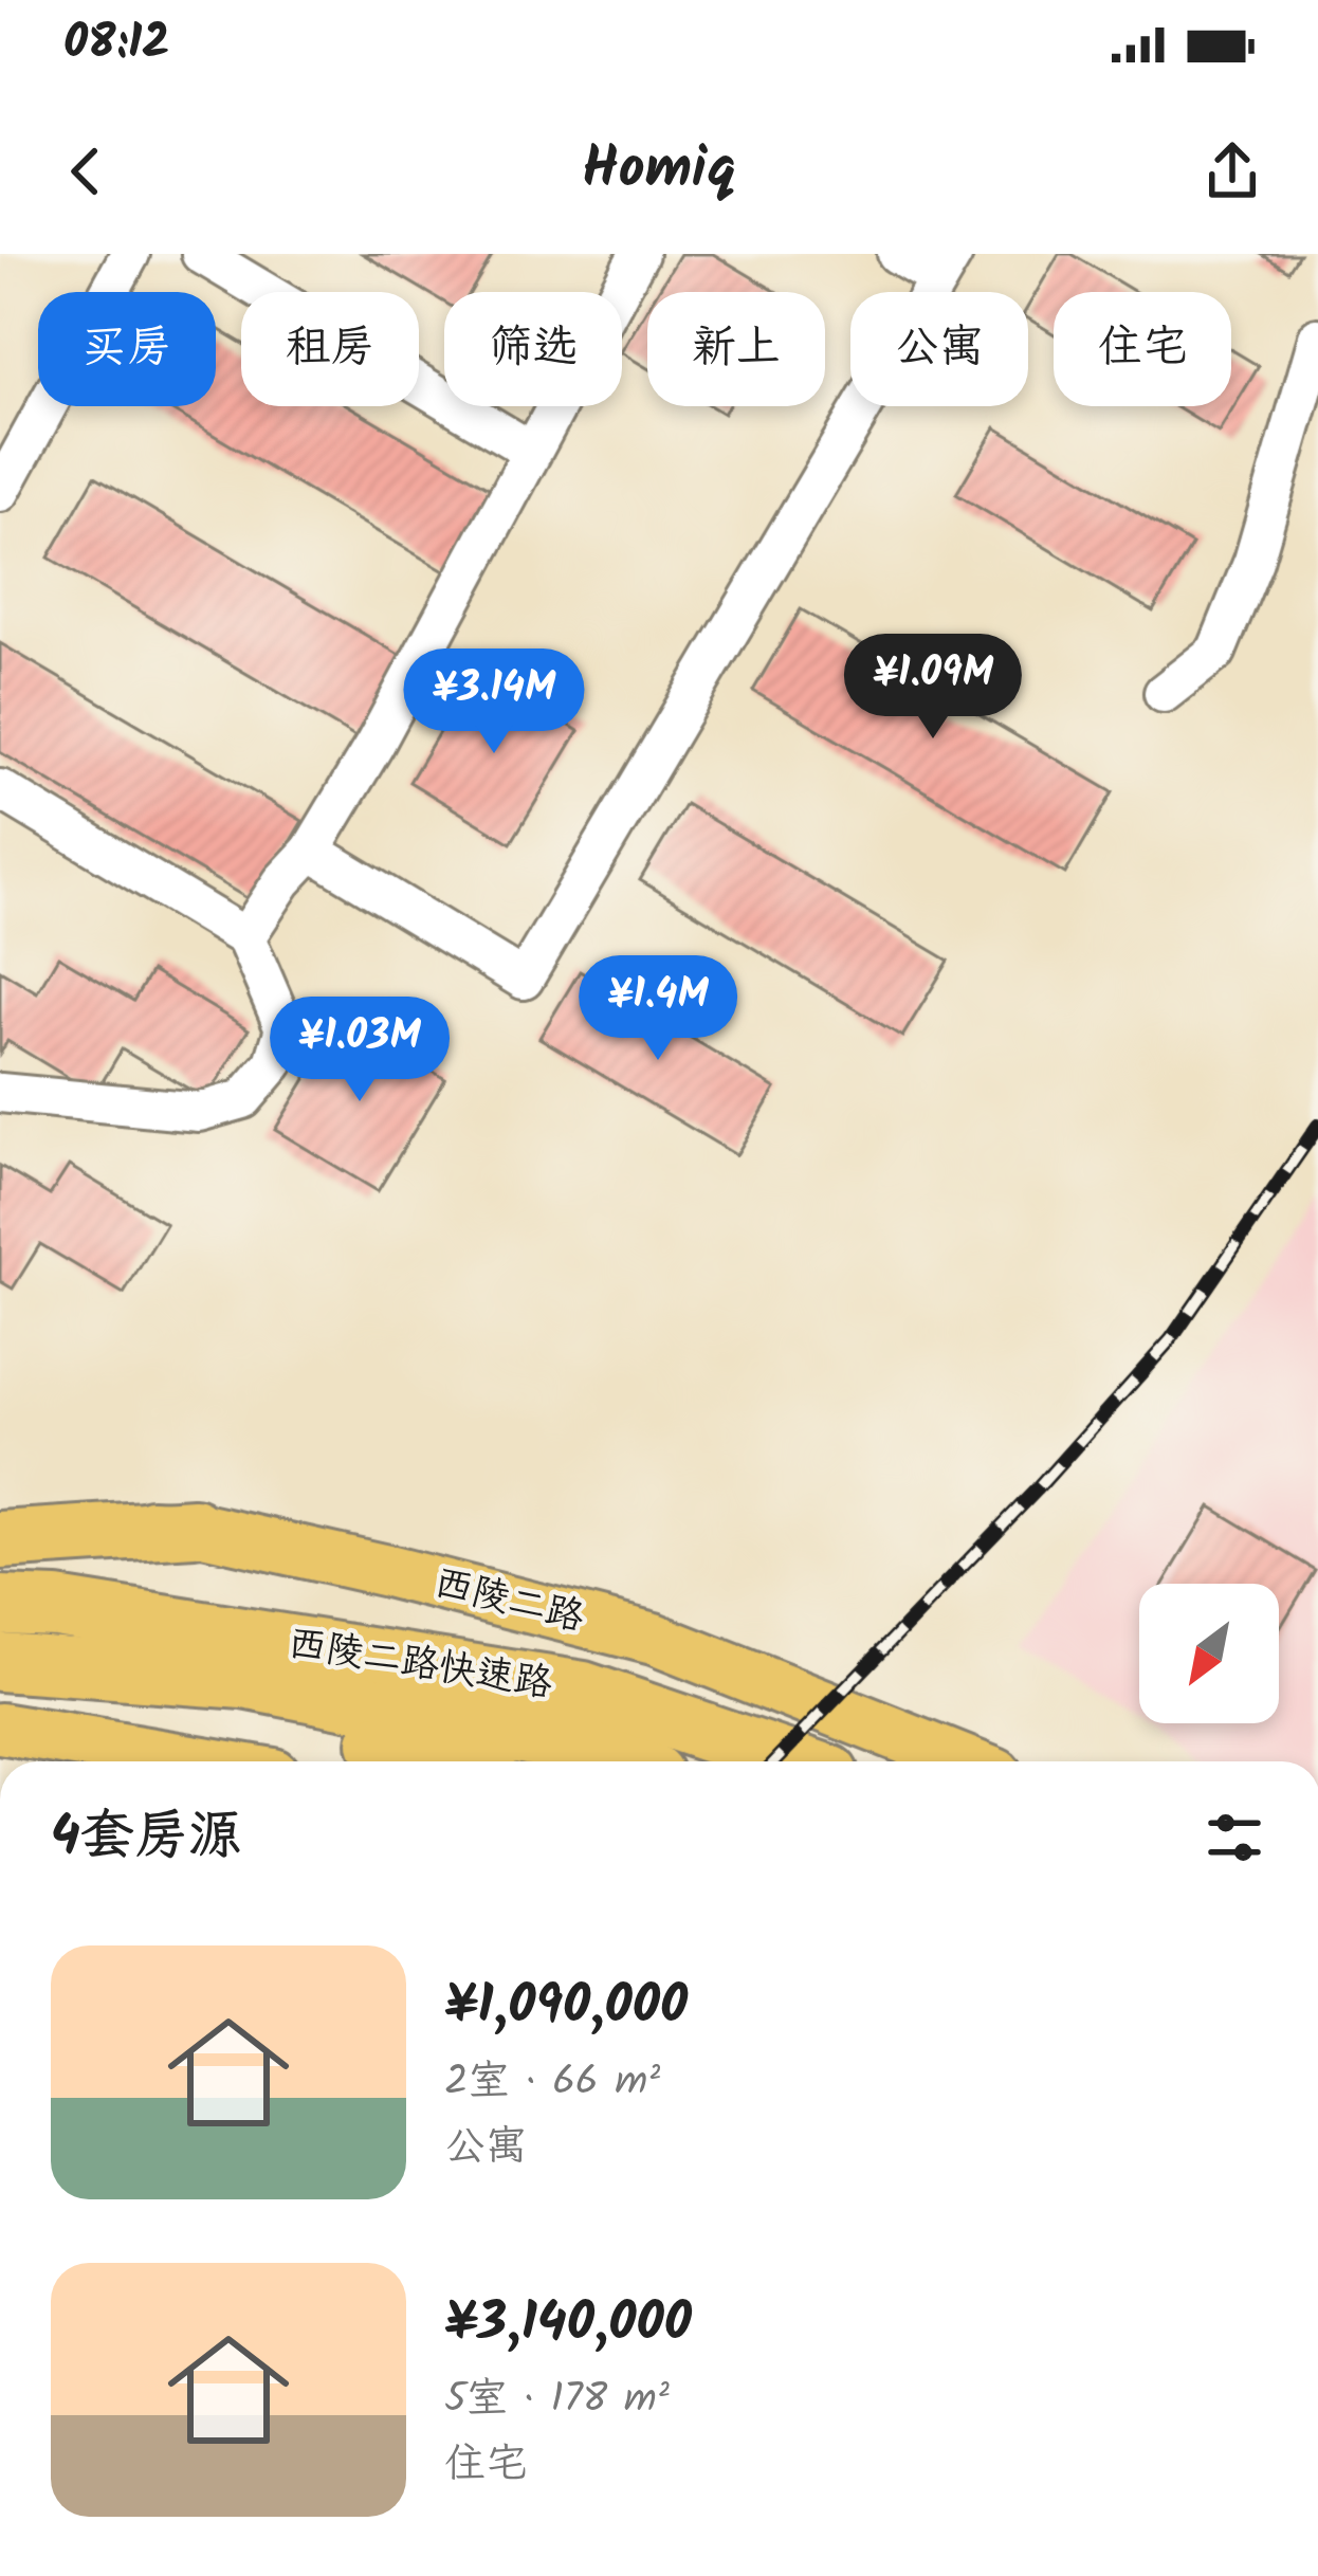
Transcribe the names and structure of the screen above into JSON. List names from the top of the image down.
{
  "streets": {
    "highway": ["西陵二路快速路"],
    "main road": ["西陵二路"]
  },
  "north": "bottom left",
  "page": {
    "status": "08:12",
    "header": "Homiq",
    "chip": [
      "买房",
      "租房",
      "筛选",
      "新上",
      "公寓",
      "住宅"
    ],
    "price": [
      "¥1.09M",
      "¥3.14M",
      "¥1.4M",
      "¥1.03M"
    ],
    "heading": "4套房源",
    "list": [
      {
        "name": "¥1,090,000",
        "note": "2室 · 66 m² · 公寓"
      },
      {
        "name": "¥3,140,000",
        "note": "5室 · 178 m² · 住宅"
      }
    ]
  }
}
